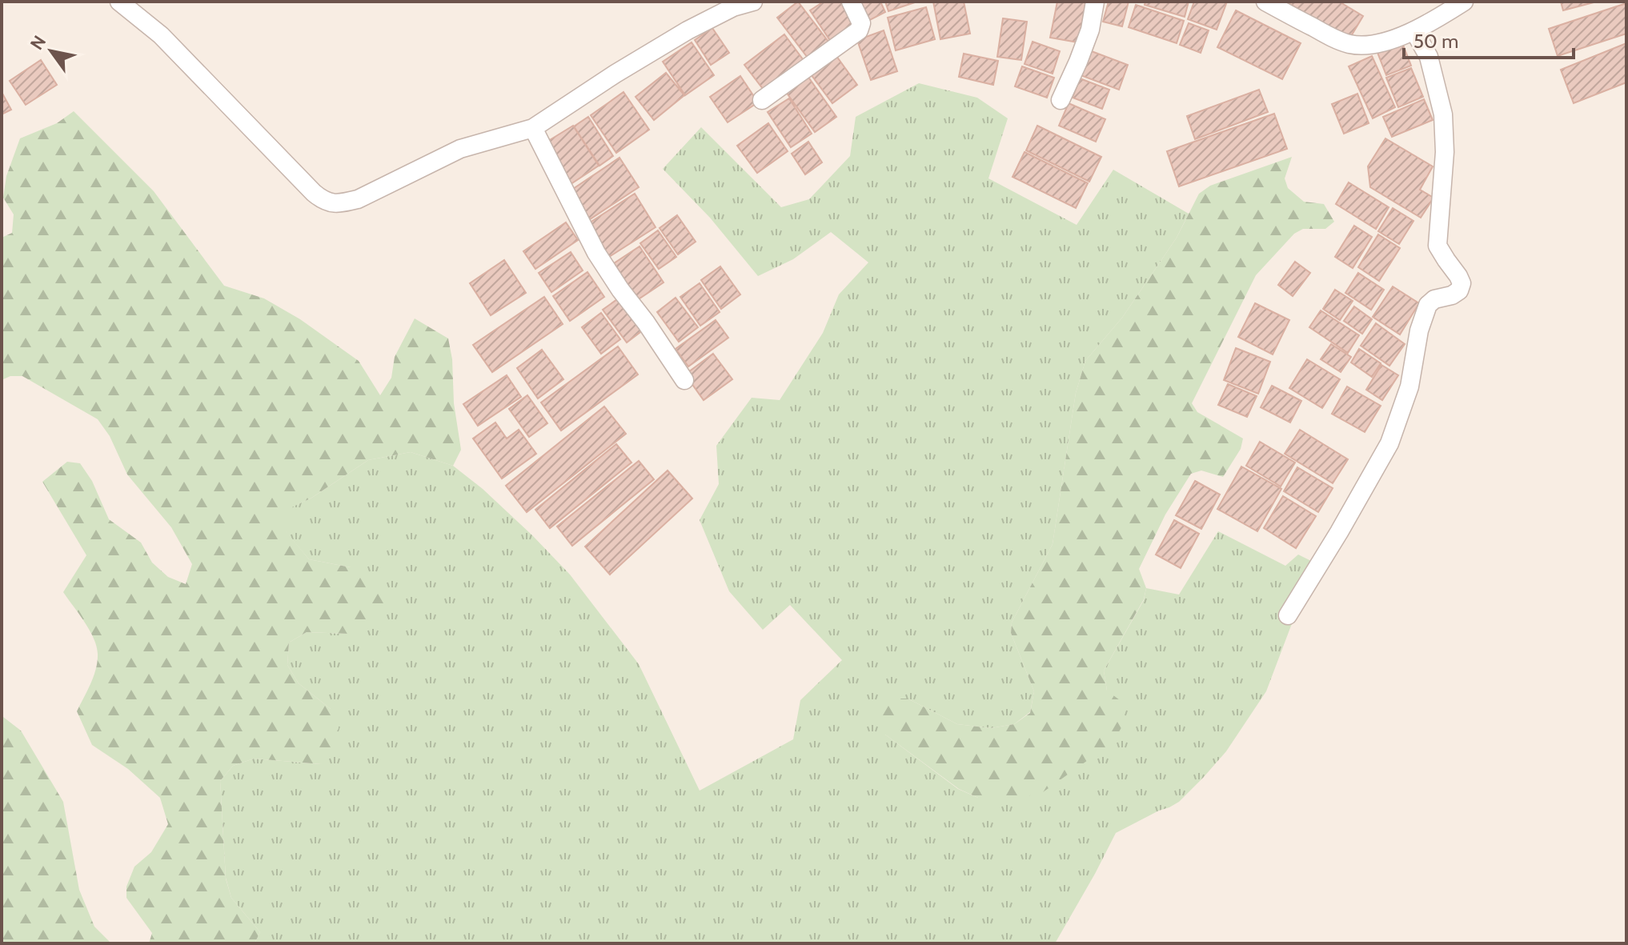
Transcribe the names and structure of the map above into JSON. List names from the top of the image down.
{
  "scale_bar": "50 m",
  "north": "top left"
}
